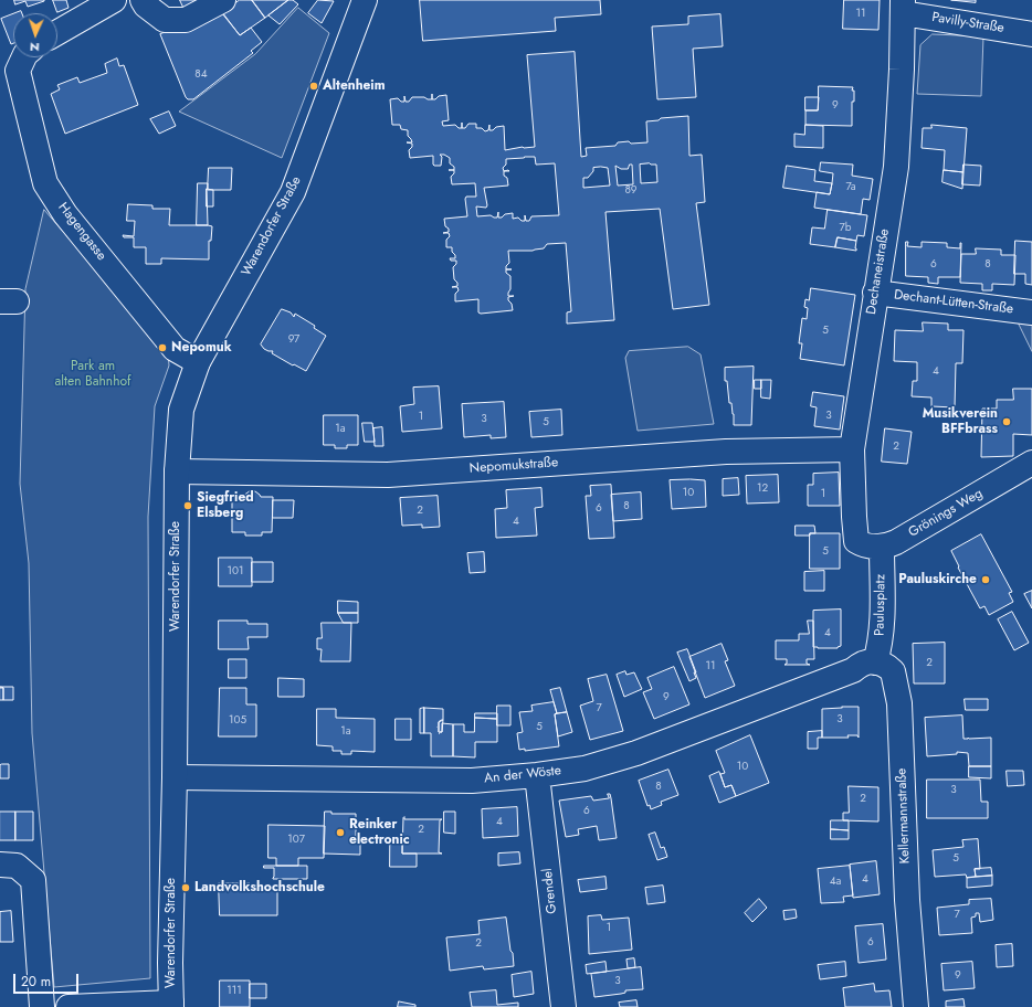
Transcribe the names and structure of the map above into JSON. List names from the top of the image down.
{
  "streets": {
    "street": [
      "Pavilly-Straße",
      "Warendorfer Straße",
      "Hagengasse",
      "Dechaneistraße",
      "Dechant-Lütten-Straße",
      "Nepomukstraße",
      "Grönings Weg",
      "Paulusplatz",
      "An der Wöste",
      "Kellermannstraße",
      "Grendel"
    ]
  },
  "crossings": [
    ["Pavilly-Straße", "Dechaneistraße"],
    ["Warendorfer Straße", "Hagengasse"],
    ["Warendorfer Straße", "Nepomukstraße"],
    ["Warendorfer Straße", "An der Wöste"],
    ["Dechaneistraße", "Dechant-Lütten-Straße"],
    ["Dechaneistraße", "Nepomukstraße"],
    ["Dechaneistraße", "Grönings Weg"],
    ["Dechaneistraße", "Paulusplatz"],
    ["Grönings Weg", "Paulusplatz"],
    ["Paulusplatz", "An der Wöste"],
    ["Paulusplatz", "Kellermannstraße"],
    ["An der Wöste", "Kellermannstraße"],
    ["An der Wöste", "Grendel"]
  ],
  "parks": ["Park am alten Bahnhof"],
  "places": [
    "Altenheim",
    "Nepomuk",
    "Musikverein BFFbrass",
    "Siegfried Elsberg",
    "Pauluskirche",
    "Reinker electronic",
    "Landvolkshochschule"
  ],
  "house_numbers": [
    "11",
    "84",
    "9",
    "7a",
    "89",
    "7b",
    "6",
    "8",
    "5",
    "97",
    "4",
    "3",
    "1",
    "3",
    "5",
    "1a",
    "2",
    "12",
    "10",
    "1",
    "8",
    "6",
    "2",
    "4",
    "5",
    "101",
    "4",
    "2",
    "11",
    "9",
    "7",
    "3",
    "105",
    "5",
    "1a",
    "1",
    "10",
    "8",
    "3",
    "2",
    "6",
    "4",
    "2",
    "107",
    "5",
    "4",
    "4a",
    "7",
    "1",
    "6",
    "2",
    "9",
    "3",
    "111"
  ],
  "scale_bar": "20 m",
  "north": "bottom"
}
